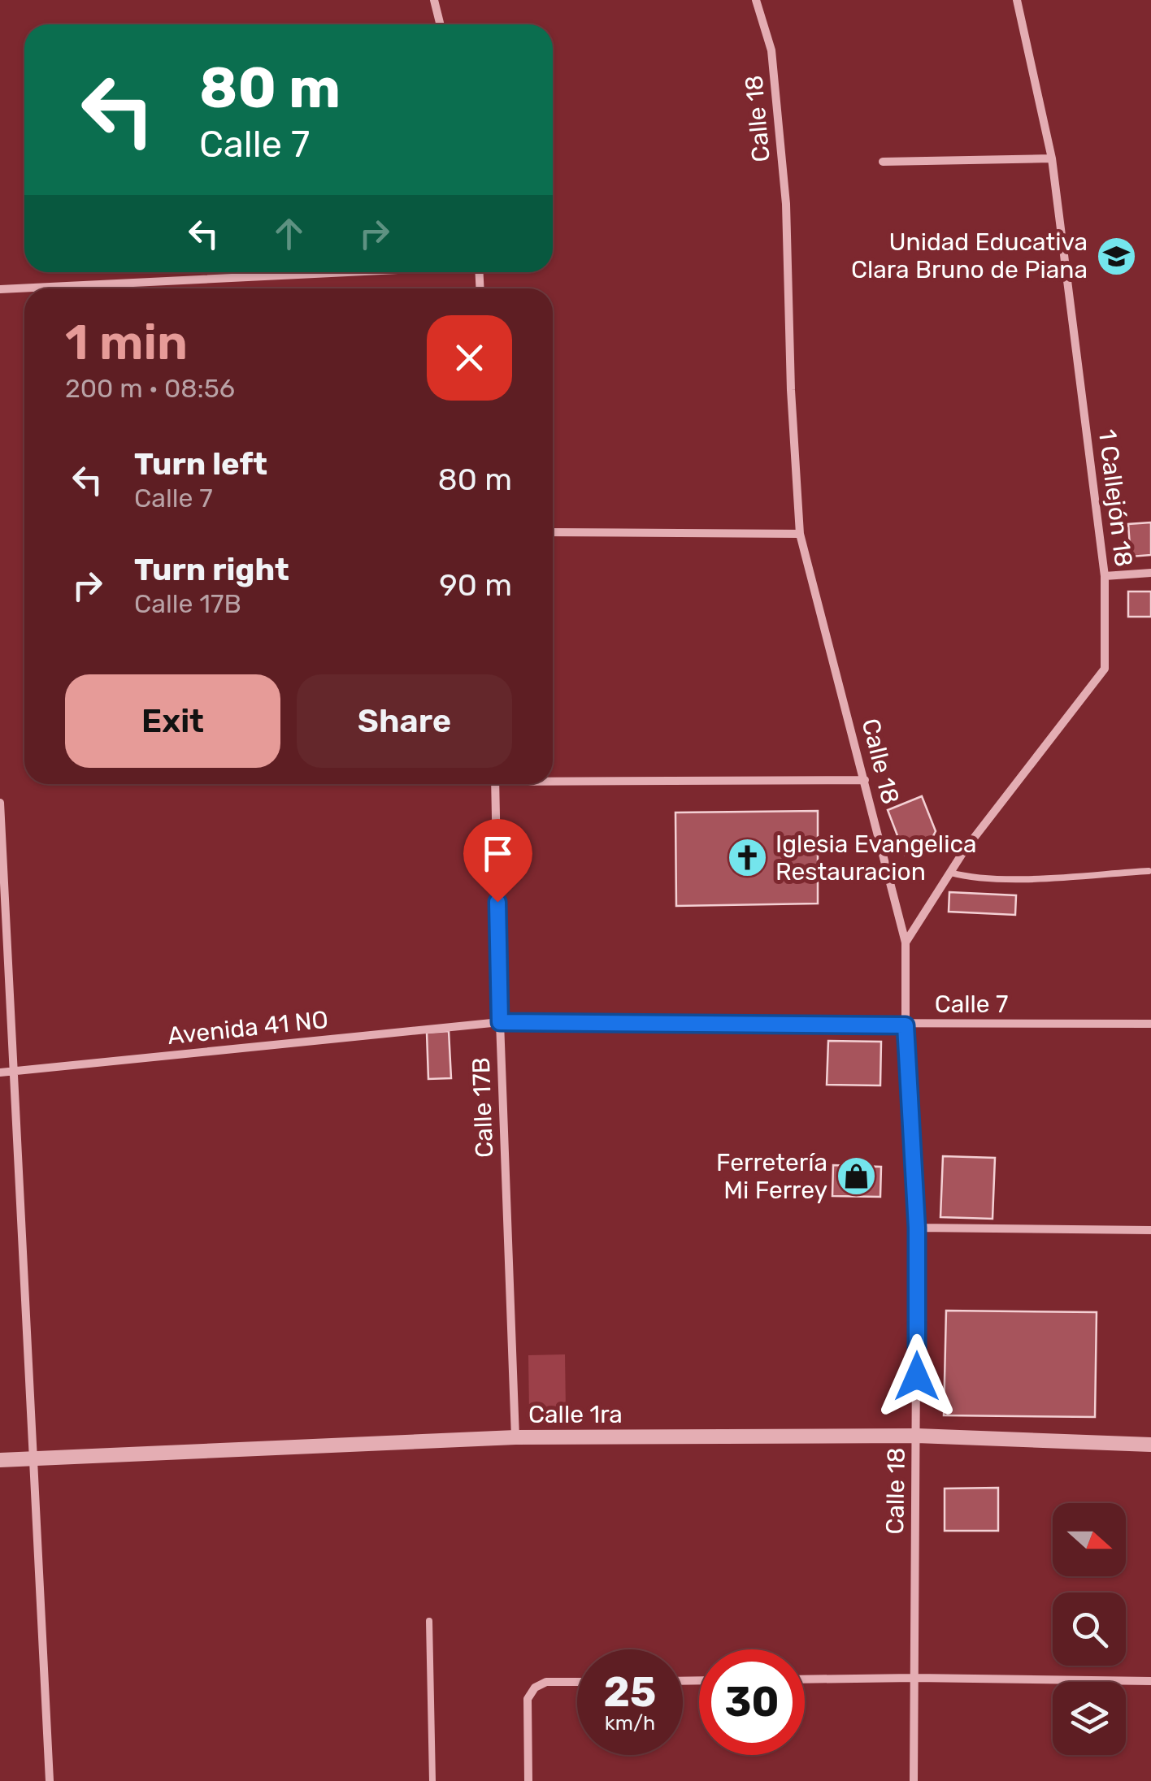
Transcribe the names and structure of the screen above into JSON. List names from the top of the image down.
{
  "streets": {
    "street": [
      "Calle 18",
      "1 Callejón 18",
      "Calle 7",
      "Avenida 41 NO",
      "Calle 17B",
      "Calle 1ra"
    ]
  },
  "crossings": [
    ["Calle 18", "1 Callejón 18"],
    ["Calle 18", "Calle 7"],
    ["Calle 18", "Calle 1ra"],
    ["Calle 7", "Avenida 41 NO"],
    ["Calle 7", "Calle 17B"],
    ["Avenida 41 NO", "Calle 17B"],
    ["Calle 17B", "Calle 1ra"]
  ],
  "places": {
    "school or university": ["Unidad Educativa Clara Bruno de Piana"],
    "church": ["Iglesia Evangelica Restauracion"],
    "shop": ["Ferretería Mi Ferrey"]
  },
  "north": "right",
  "page": {
    "turn": ["80 m", "Calle 7"],
    "heading": ["1 min", "200 m · 08:56"],
    "list": [
      {
        "name": "Turn left",
        "note": "Calle 7",
        "value": "80 m"
      },
      {
        "name": "Turn right",
        "note": "Calle 17B",
        "value": "90 m"
      }
    ],
    "buttons": ["Exit", "Share"],
    "speed": "25 km/h",
    "limit": "30"
  }
}
